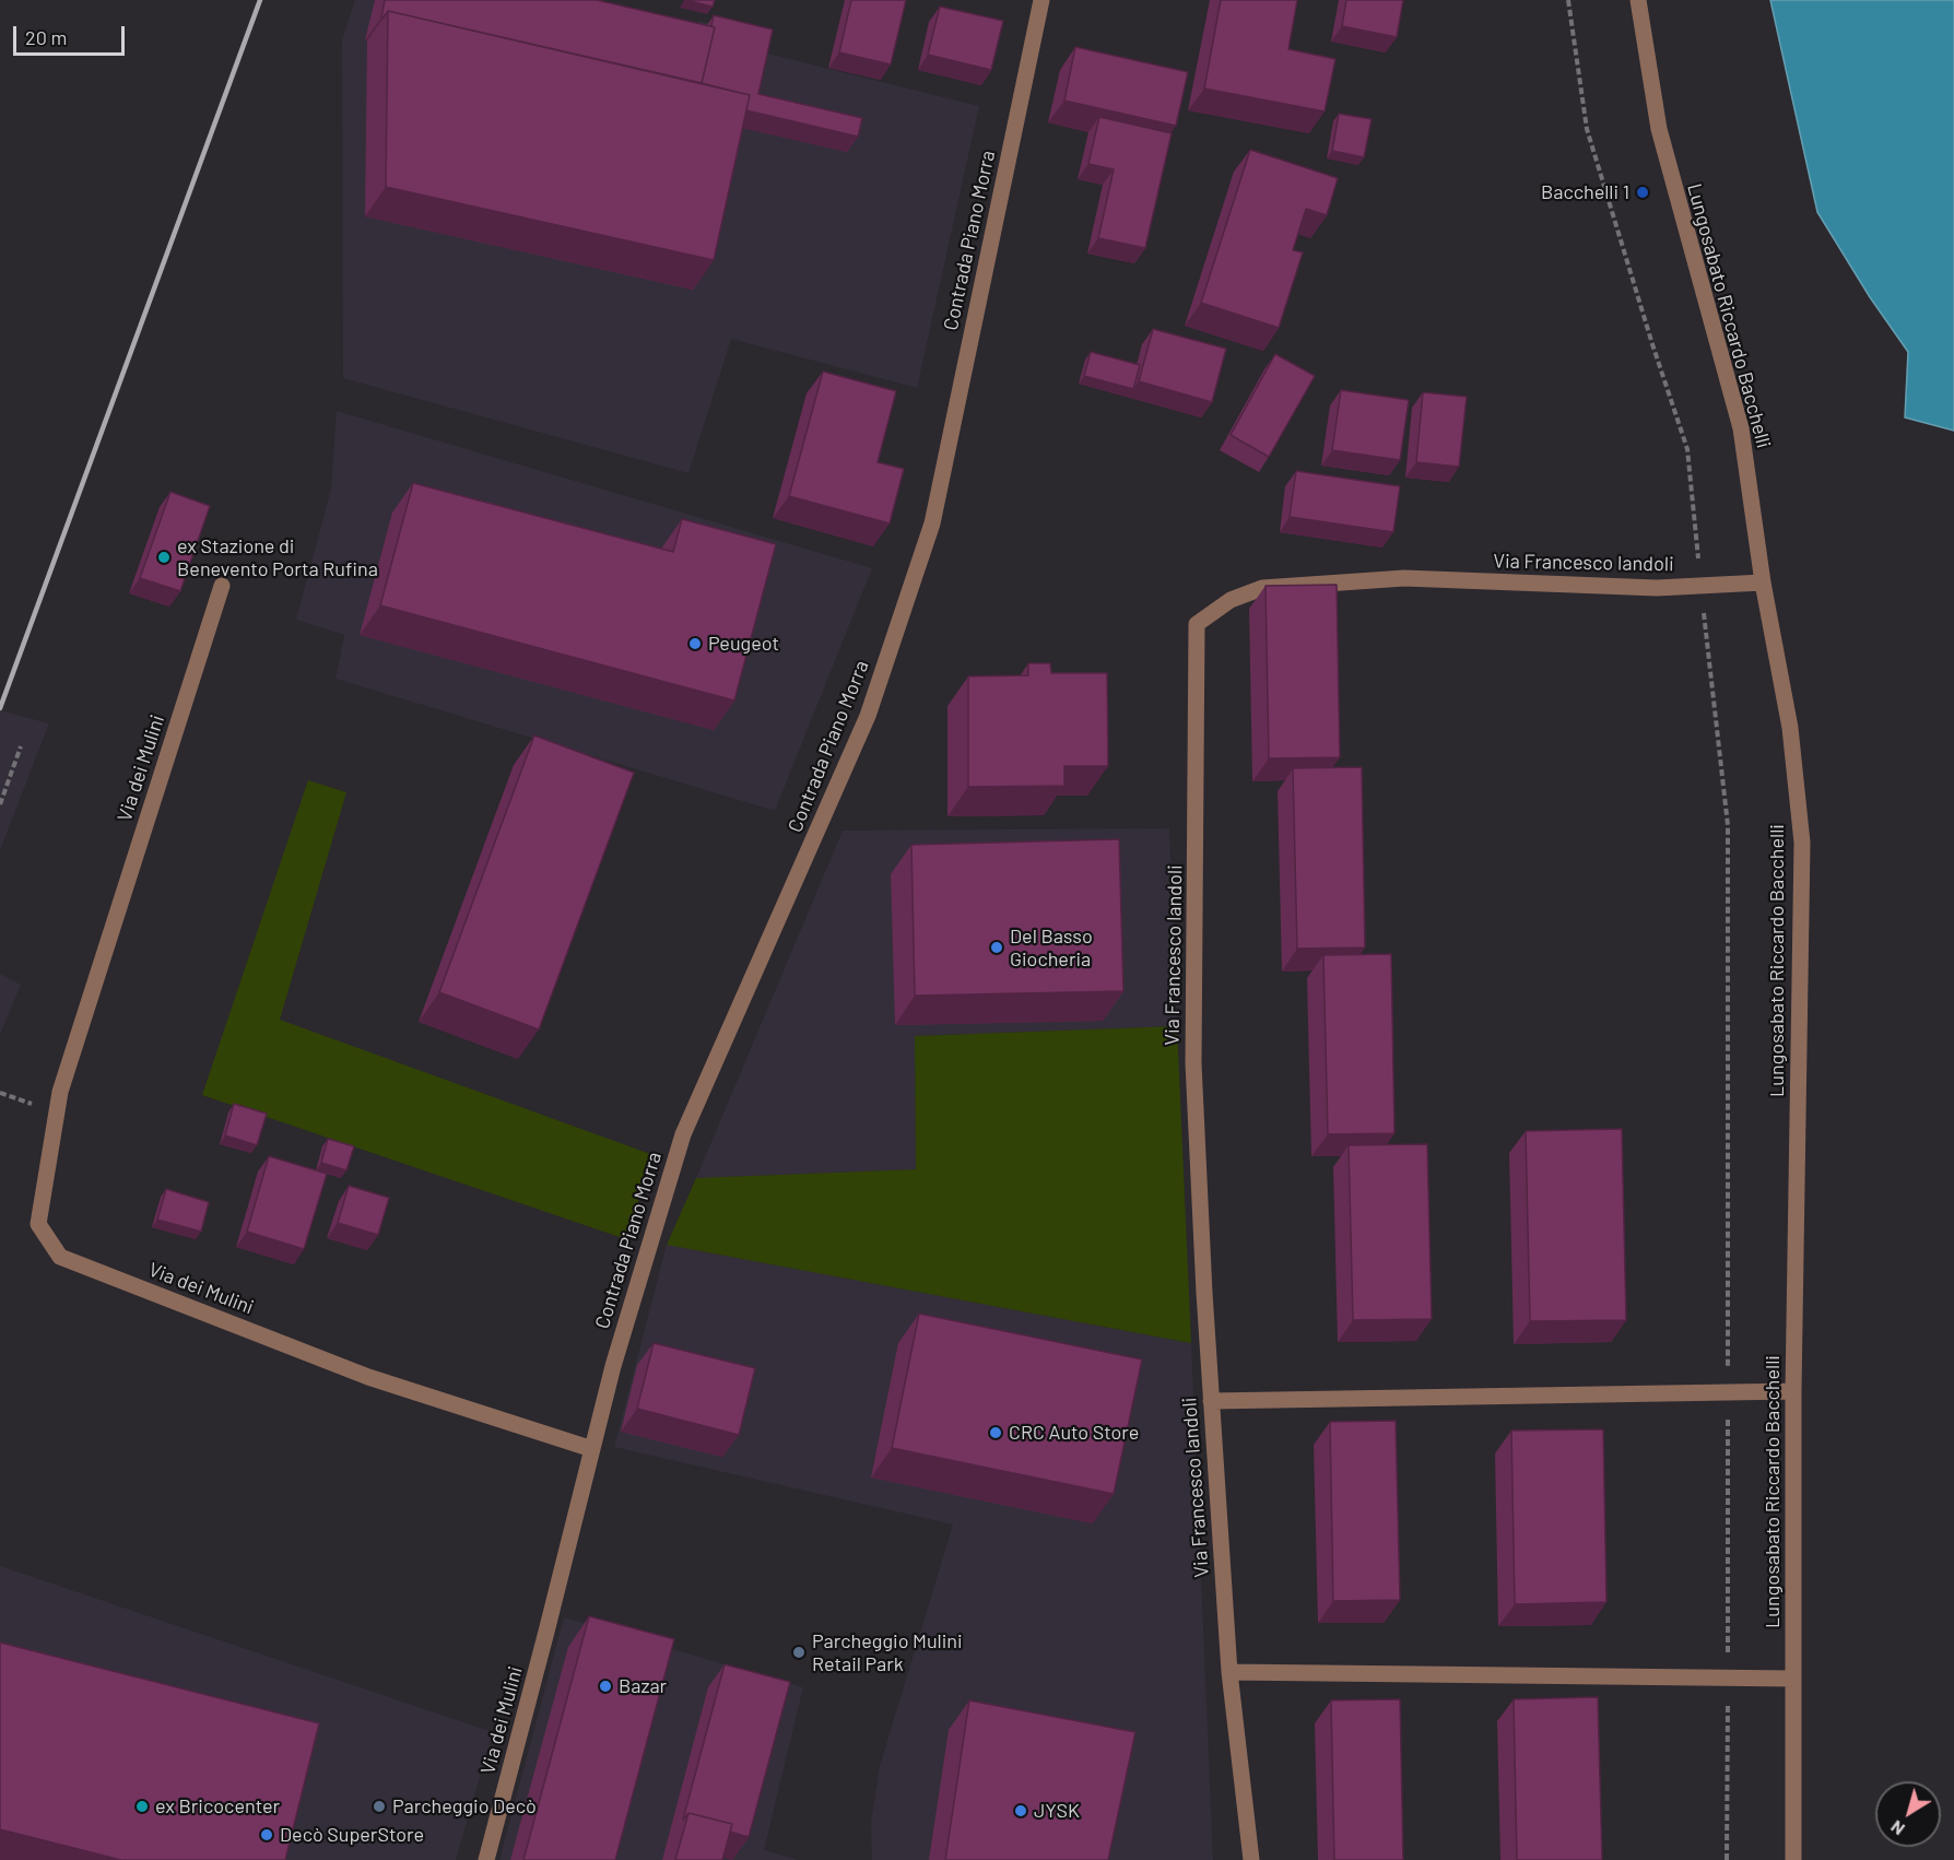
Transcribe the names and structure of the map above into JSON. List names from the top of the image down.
{
  "streets": {
    "street": [
      "Contrada Piano Morra",
      "Lungosabato Riccardo Bacchelli",
      "Via Francesco Iandoli",
      "Via dei Mulini"
    ]
  },
  "crossings": [
    ["Contrada Piano Morra", "Via dei Mulini"],
    ["Lungosabato Riccardo Bacchelli", "Via Francesco Iandoli"]
  ],
  "places": [
    "Bacchelli 1",
    "ex Stazione di Benevento Porta Rufina",
    "Peugeot",
    "Del Basso Giocheria",
    "CRC Auto Store",
    "Parcheggio Mulini Retail Park",
    "Bazar",
    "ex Bricocenter",
    "Parcheggio Decò",
    "JYSK",
    "Decò SuperStore"
  ],
  "scale_bar": "20 m",
  "north": "bottom left"
}
